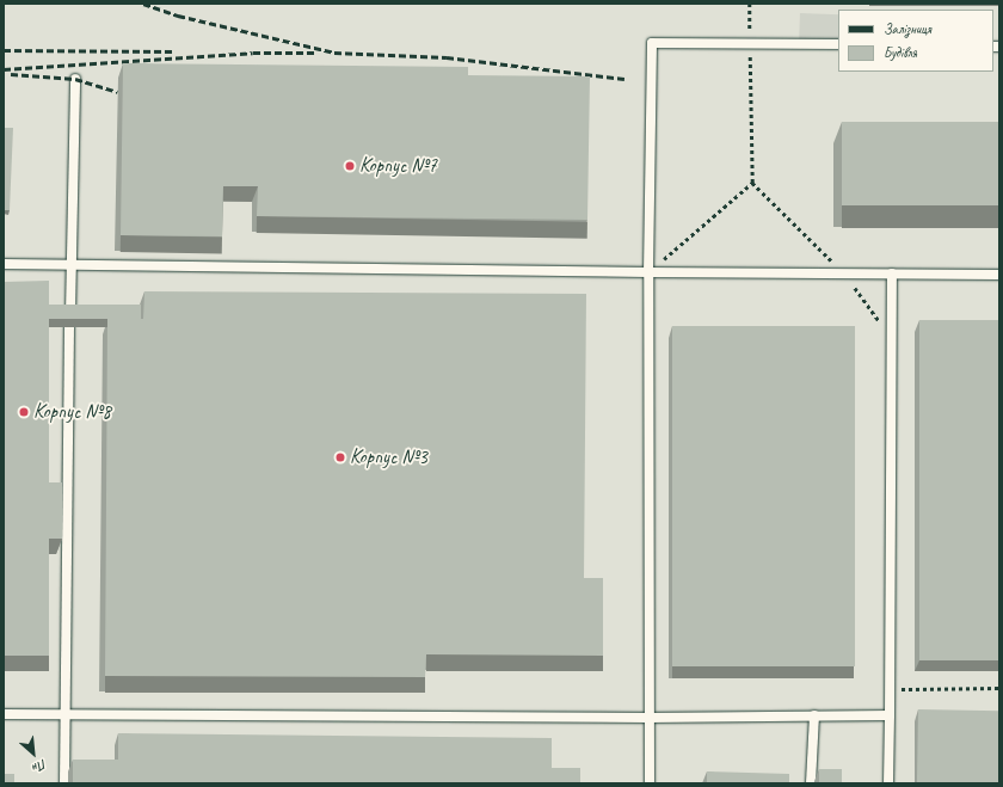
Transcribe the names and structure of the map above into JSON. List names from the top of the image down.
{
  "places": ["Корпус №7", "Корпус №8", "Корпус №3"],
  "legend": ["Залізниця", "Будівля"],
  "north": "bottom right"
}
